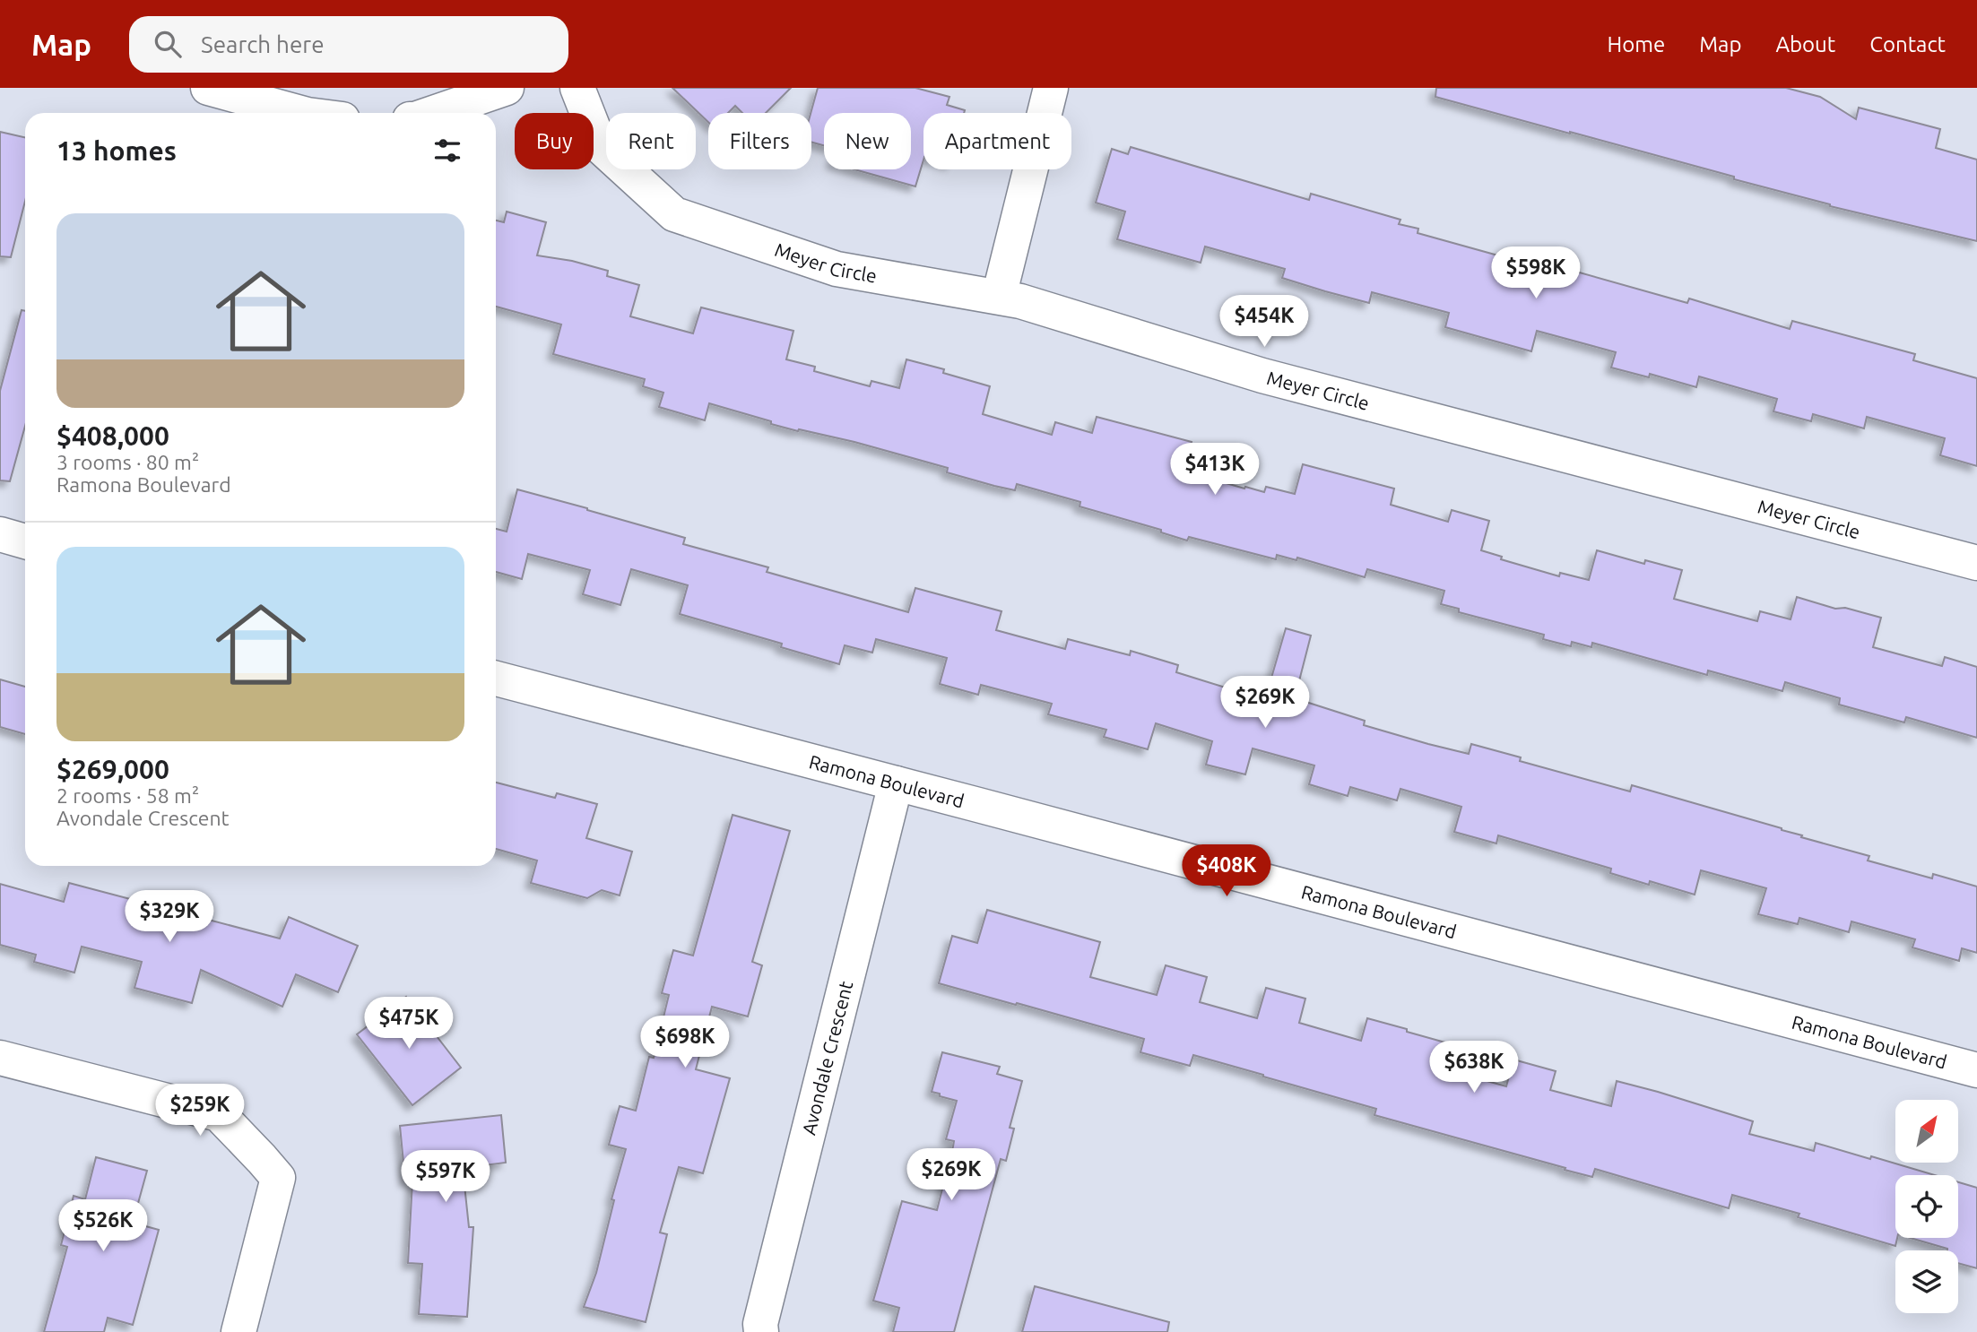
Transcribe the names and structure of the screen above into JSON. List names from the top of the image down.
{
  "streets": {
    "street": ["Meyer Circle", "Ramona Boulevard", "Avondale Crescent"]
  },
  "crossings": [
    ["Ramona Boulevard", "Avondale Crescent"]
  ],
  "north": "top right",
  "page": {
    "header": "Map",
    "search": "Search here",
    "nav": [
      "Home",
      "Map",
      "About",
      "Contact"
    ],
    "chip": [
      "Buy",
      "Rent",
      "Filters",
      "New",
      "Apartment"
    ],
    "heading": "13 homes",
    "list": [
      {
        "name": "$408,000",
        "note": "3 rooms · 80 m² · Ramona Boulevard"
      },
      {
        "name": "$269,000",
        "note": "2 rooms · 58 m² · Avondale Crescent"
      }
    ],
    "price": [
      "$598K",
      "$454K",
      "$413K",
      "$269K",
      "$408K",
      "$329K",
      "$475K",
      "$698K",
      "$638K",
      "$259K",
      "$269K",
      "$597K",
      "$526K"
    ]
  }
}
